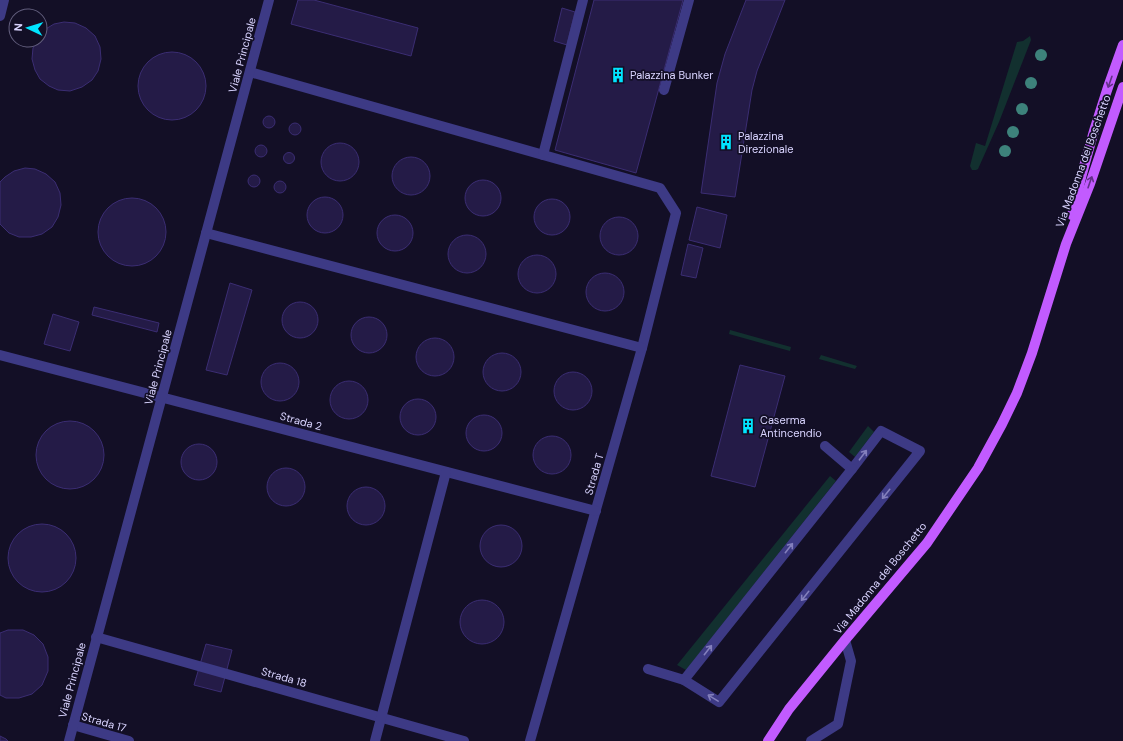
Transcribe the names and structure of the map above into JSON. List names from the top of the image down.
{
  "streets": {
    "main road": ["Via Madonna del Boschetto"],
    "lane": [
      "Viale Principale",
      "Strada 2",
      "Strada T",
      "Strada 18",
      "Strada 17"
    ]
  },
  "crossings": [
    ["Viale Principale", "Strada 2"],
    ["Viale Principale", "Strada 18"],
    ["Viale Principale", "Strada 17"],
    ["Strada 2", "Strada T"]
  ],
  "places": {
    "building": ["Palazzina Bunker", "Palazzina Direzionale", "Caserma Antincendio"]
  },
  "north": "left"
}
